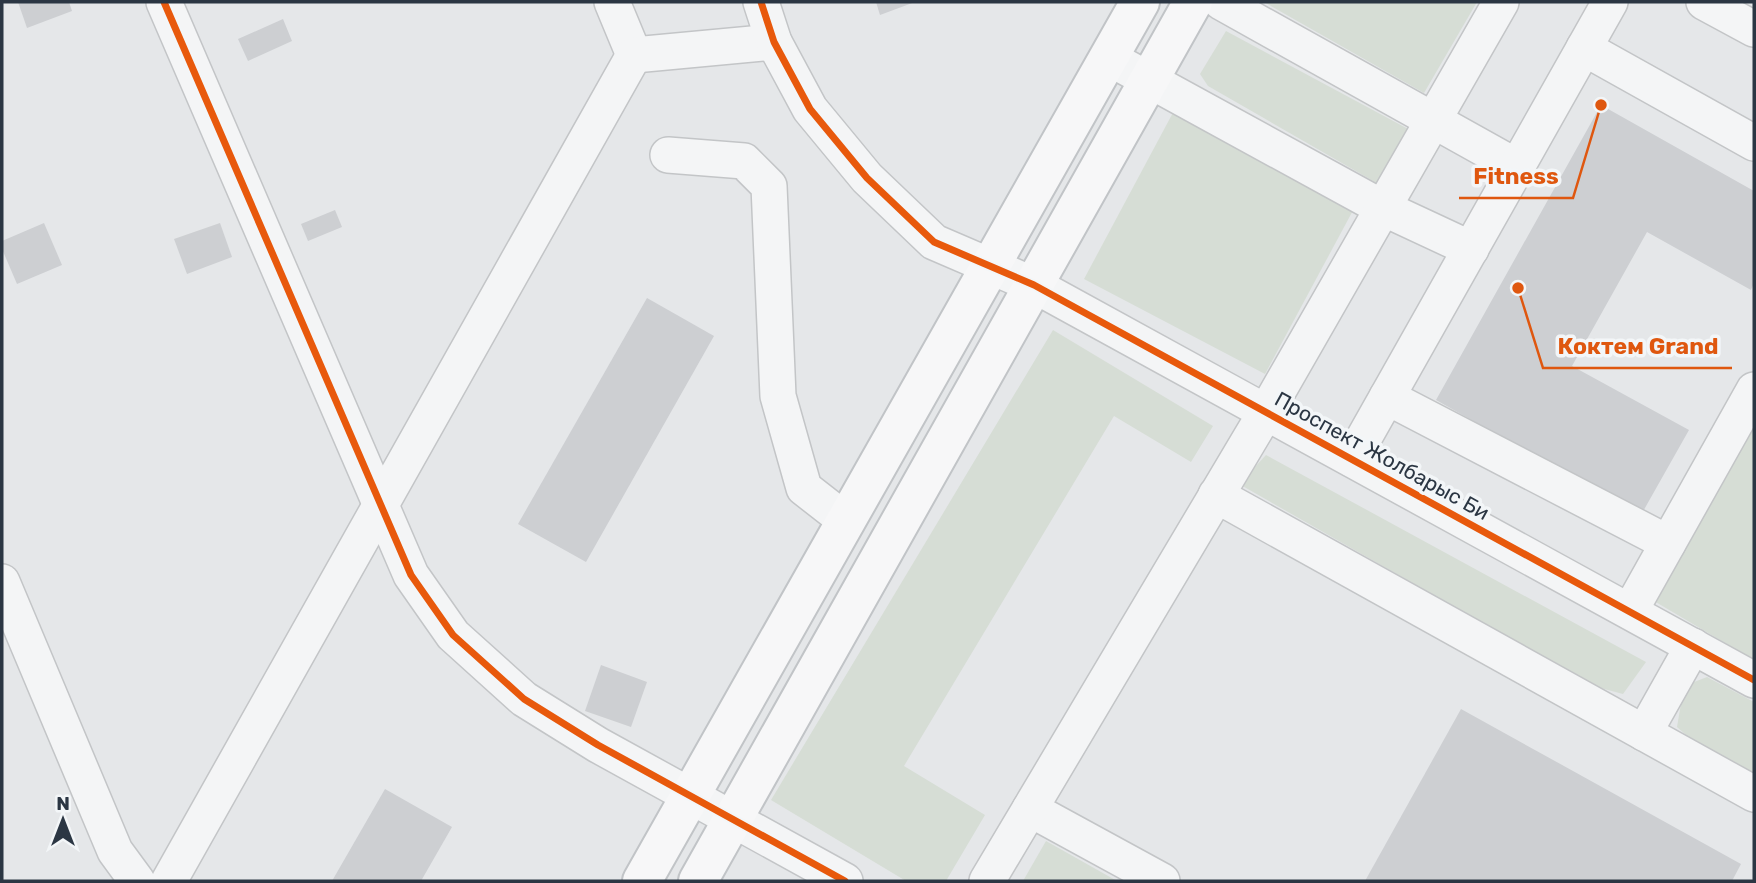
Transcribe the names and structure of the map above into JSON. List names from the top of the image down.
{
  "streets": {
    "street": ["Проспект Жолбарыс Би"]
  },
  "places": ["Fitness", "Коктем Grand"],
  "north": "top"
}
